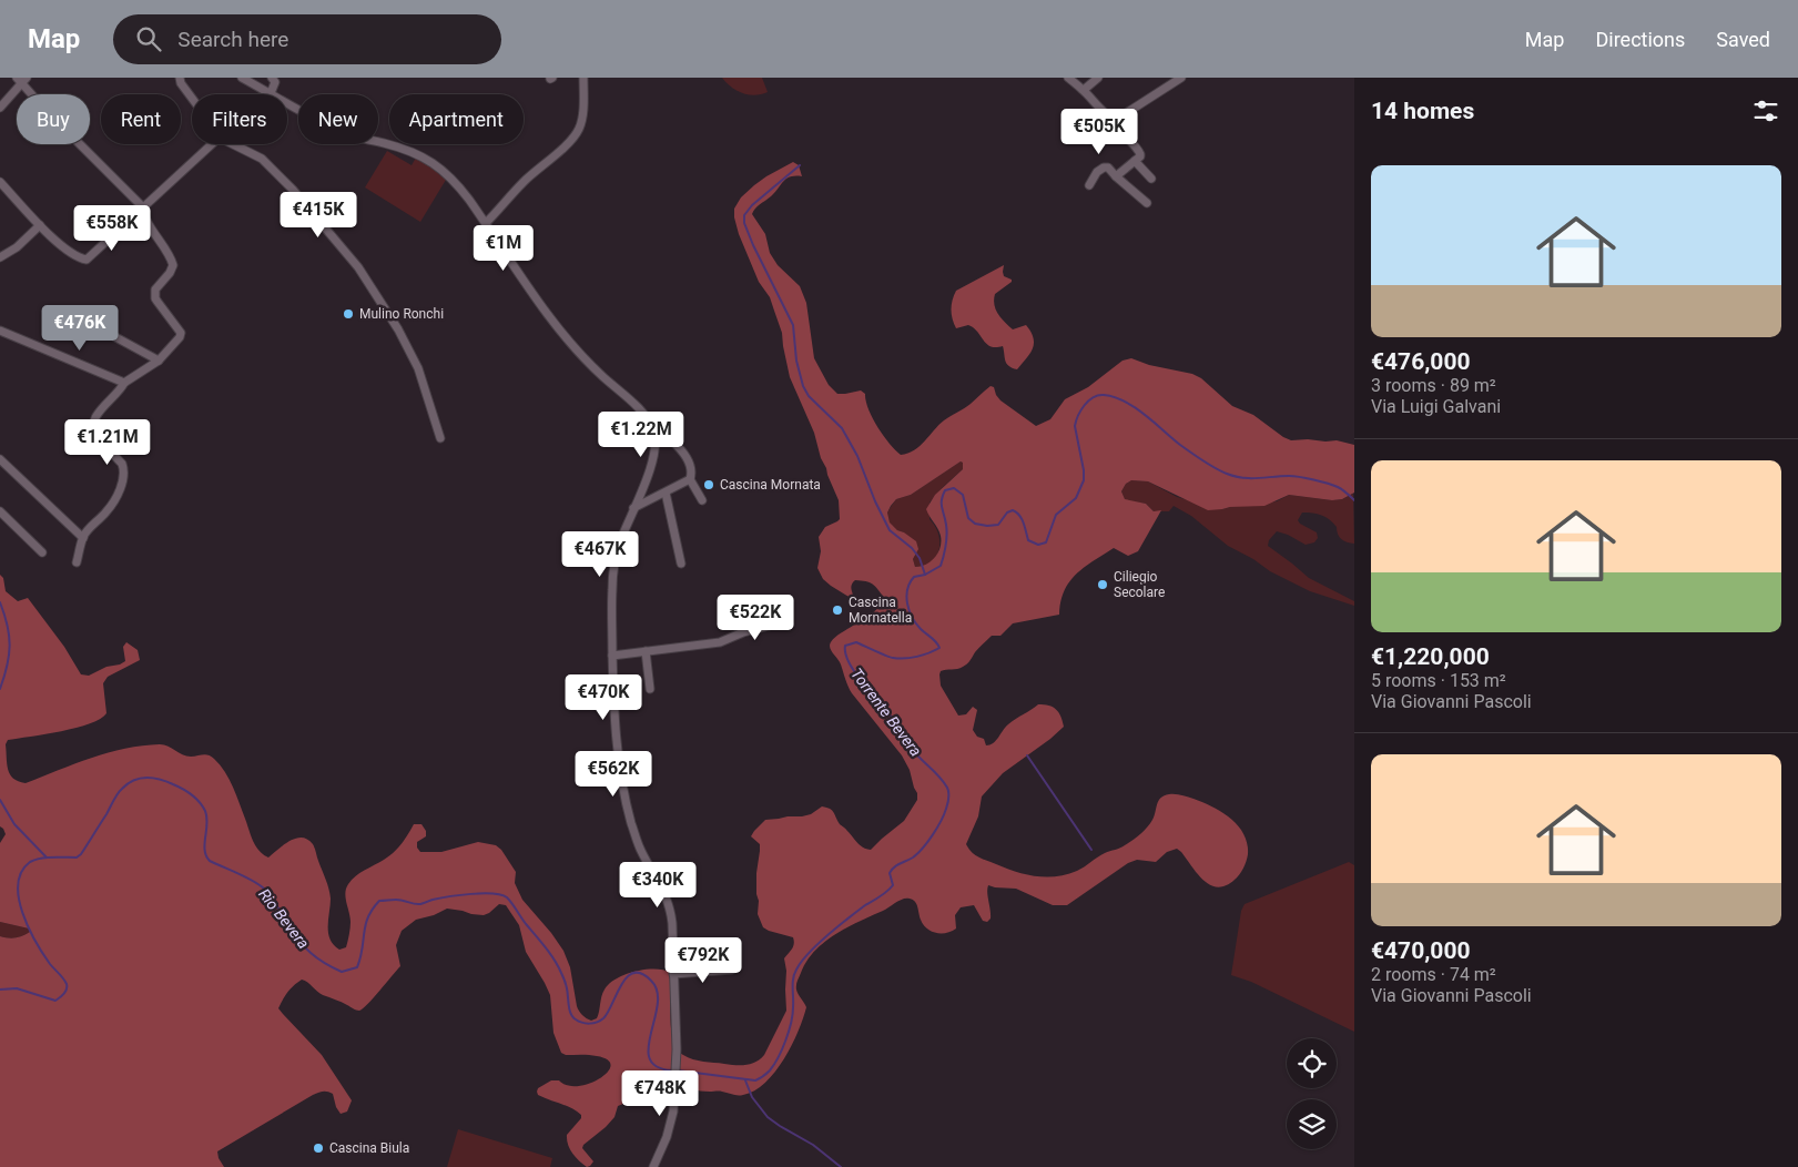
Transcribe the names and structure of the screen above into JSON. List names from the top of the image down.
{
  "water": ["Torrente Bevera", "Rio Bevera"],
  "places": [
    "Mulino Ronchi",
    "Cascina Mornata",
    "Ciliegio Secolare",
    "Cascina Mornatella",
    "Cascina Biula"
  ],
  "page": {
    "header": "Map",
    "search": "Search here",
    "nav": ["Map", "Directions", "Saved"],
    "heading": "14 homes",
    "chip": [
      "Buy",
      "Rent",
      "Filters",
      "New",
      "Apartment"
    ],
    "price": [
      "€505K",
      "€415K",
      "€558K",
      "€1M",
      "€476K",
      "€1.22M",
      "€1.21M",
      "€467K",
      "€522K",
      "€470K",
      "€562K",
      "€340K",
      "€792K",
      "€748K"
    ],
    "list": [
      {
        "name": "€476,000",
        "note": "3 rooms · 89 m² · Via Luigi Galvani"
      },
      {
        "name": "€1,220,000",
        "note": "5 rooms · 153 m² · Via Giovanni Pascoli"
      },
      {
        "name": "€470,000",
        "note": "2 rooms · 74 m² · Via Giovanni Pascoli"
      }
    ]
  }
}
